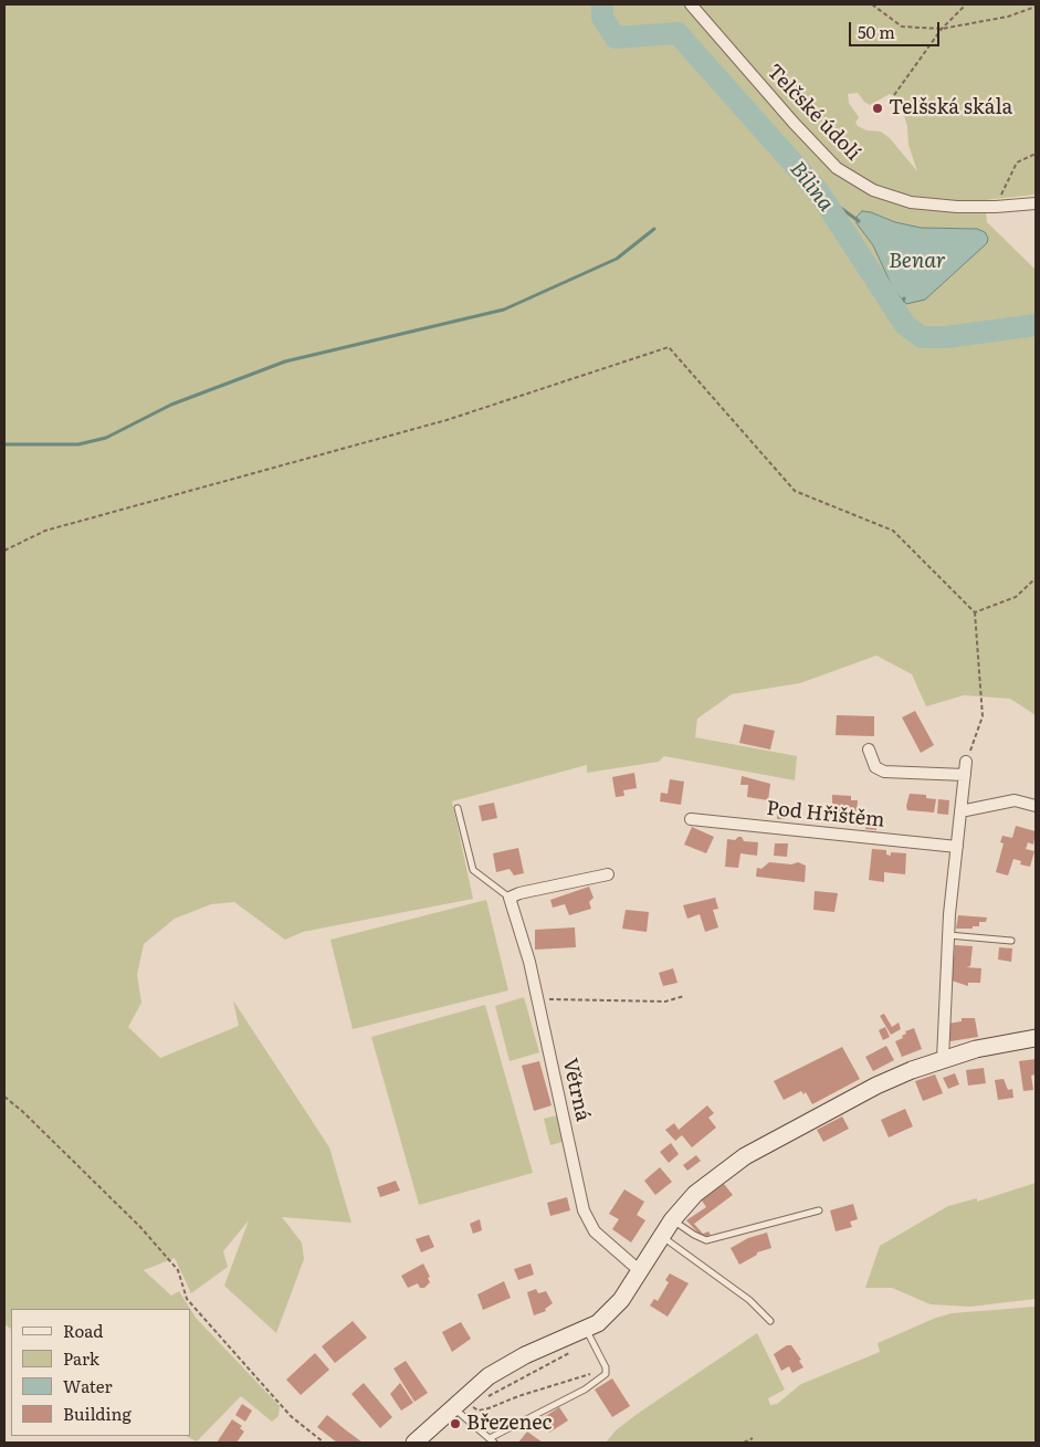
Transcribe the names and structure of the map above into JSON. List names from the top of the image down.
{
  "streets": {
    "street": ["Telčské údolí", "Pod Hřištěm", "Větrná"]
  },
  "water": ["Bílina", "Benar"],
  "places": ["Telšská skála", "Březenec"],
  "legend": [
    "Road",
    "Park",
    "Water",
    "Building"
  ],
  "scale_bar": "50 m"
}
